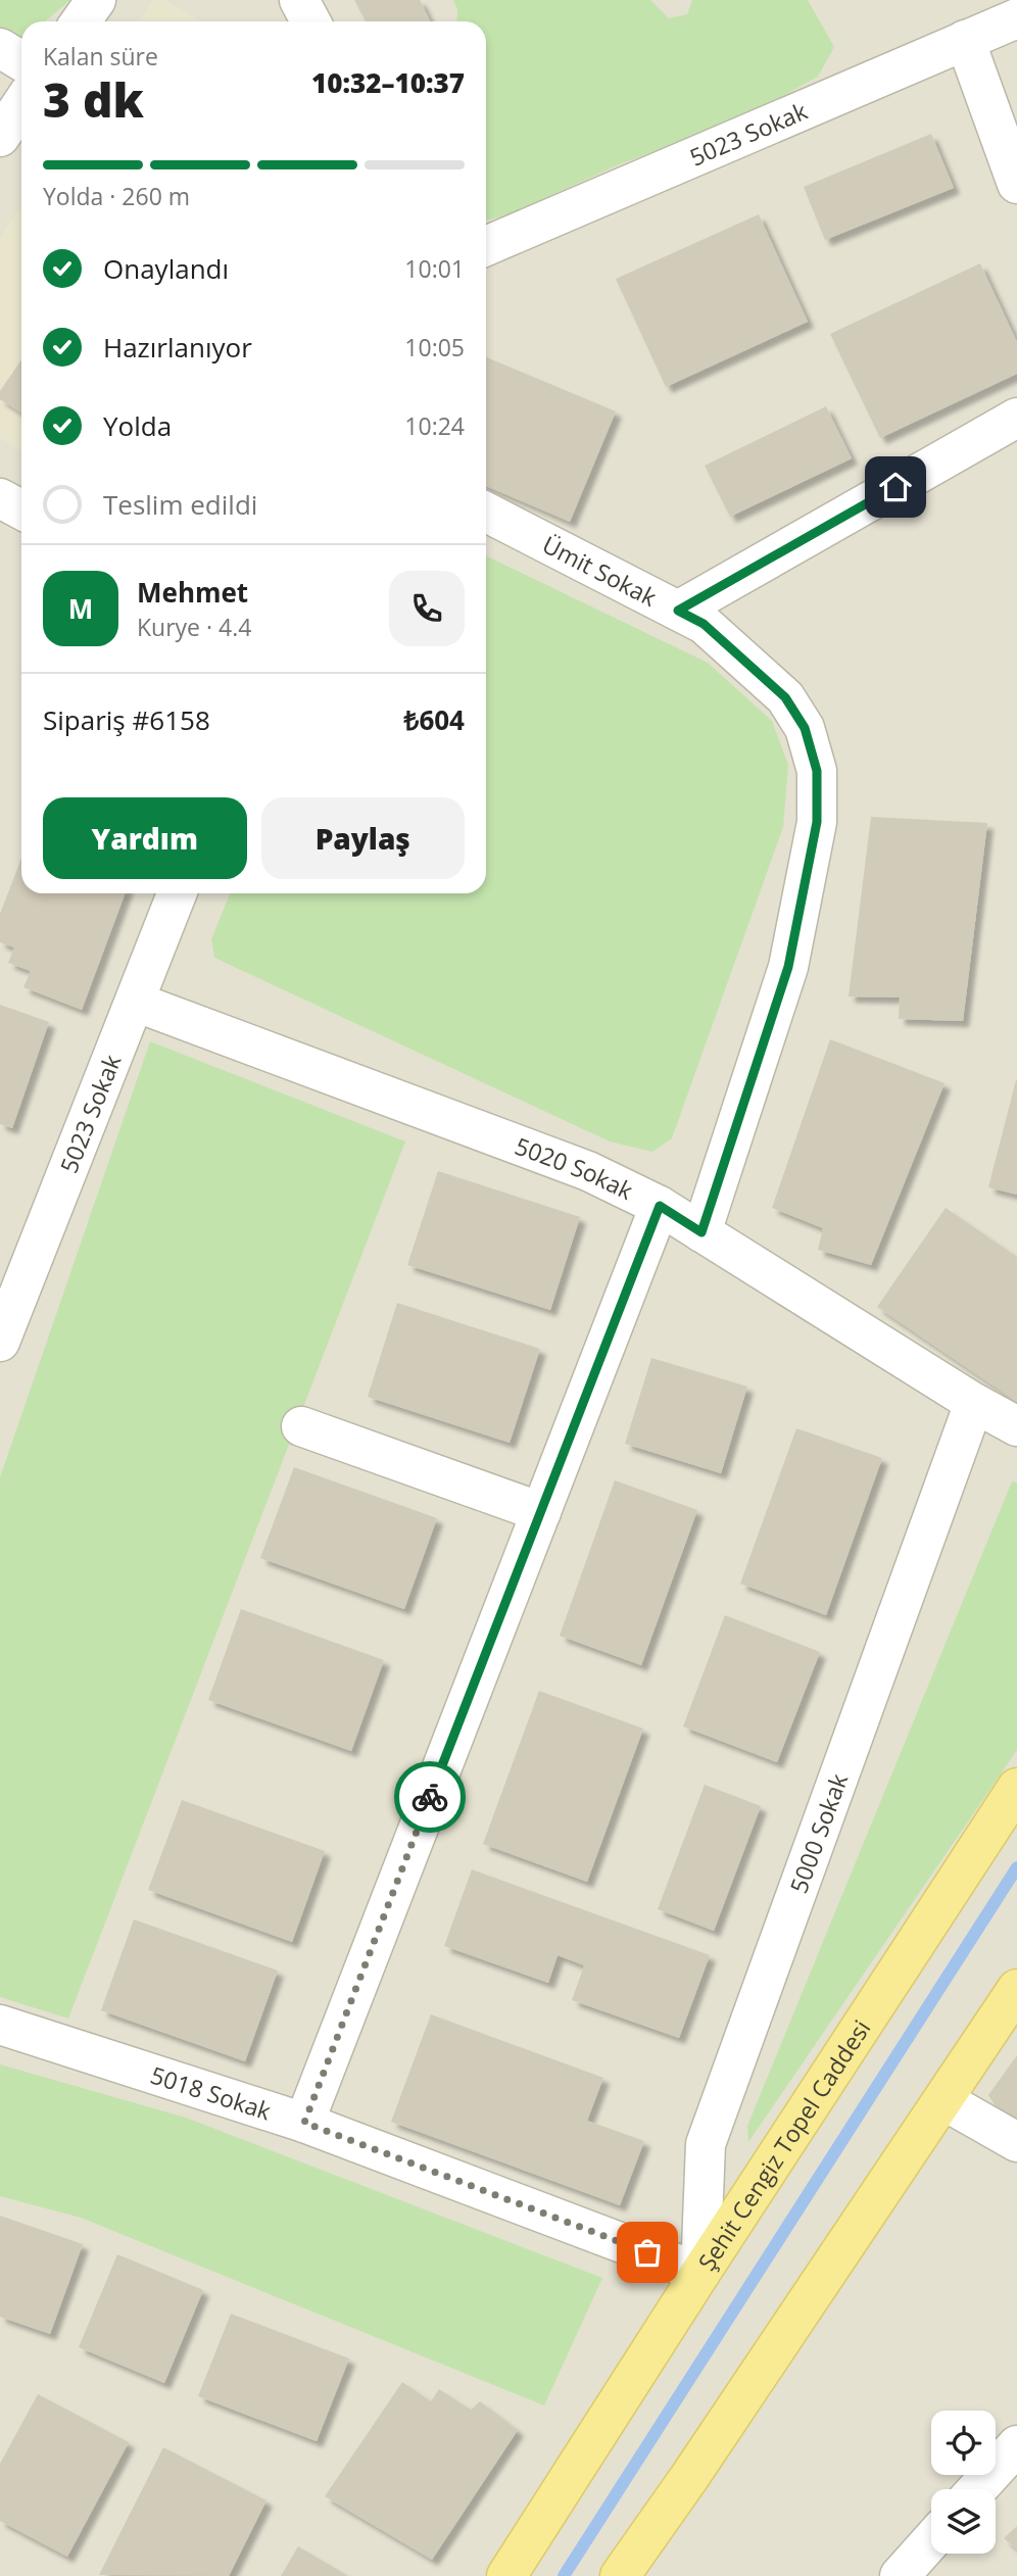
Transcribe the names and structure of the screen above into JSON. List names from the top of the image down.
{
  "streets": {
    "main road": ["Şehit Cengiz Topel Caddesi"],
    "street": [
      "5023 Sokak",
      "Ümit Sokak",
      "5020 Sokak",
      "5000 Sokak",
      "5018 Sokak"
    ]
  },
  "crossings": [
    ["5023 Sokak", "5020 Sokak"],
    ["5020 Sokak", "5000 Sokak"],
    ["5000 Sokak", "5018 Sokak"],
    ["5000 Sokak", "Şehit Cengiz Topel Caddesi"],
    ["5018 Sokak", "Şehit Cengiz Topel Caddesi"]
  ],
  "page": {
    "heading": ["3 dk", "Kalan süre", "10:32–10:37"],
    "panel": [
      "Mehmet",
      "Kurye · 4.4",
      "Sipariş #6158",
      "₺604"
    ],
    "bar": "Yolda · 260 m",
    "list": [
      ["Onaylandı", "10:01"],
      ["Hazırlanıyor", "10:05"],
      ["Yolda", "10:24"],
      "Teslim edildi"
    ],
    "round": "M",
    "buttons": ["Yardım", "Paylaş"]
  }
}
